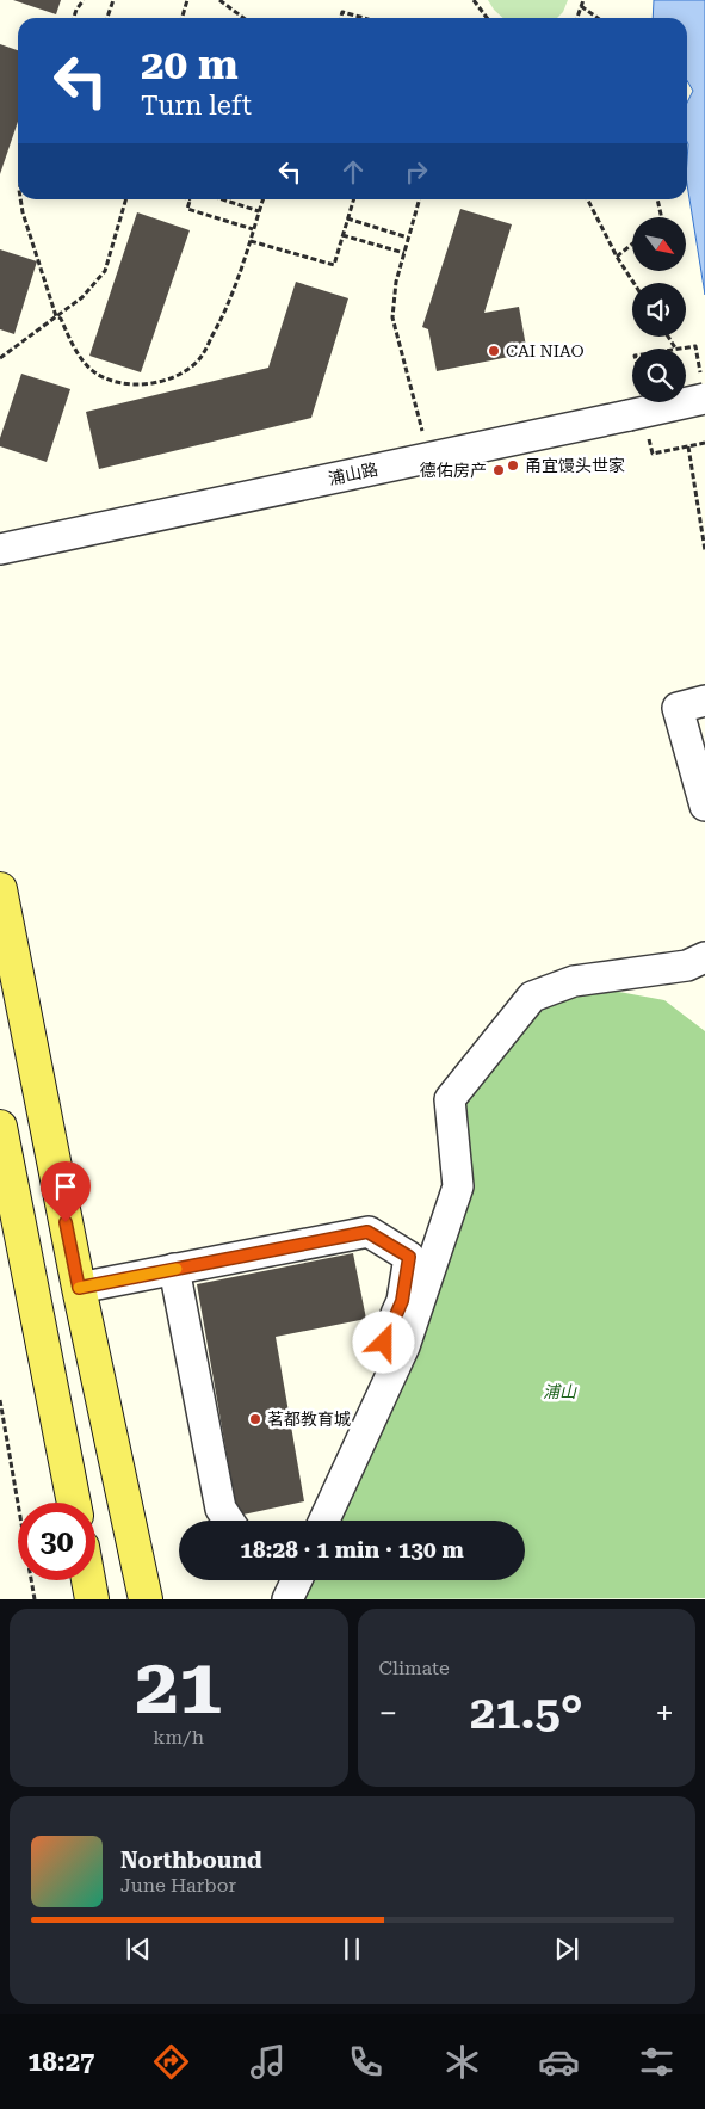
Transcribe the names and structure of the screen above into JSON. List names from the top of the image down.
{
  "streets": {
    "street": ["浦山路"]
  },
  "parks": ["浦山"],
  "places": [
    "CAI NIAO",
    "甬宜馒头世家",
    "德佑房产",
    "茗都教育城"
  ],
  "north": "bottom right",
  "page": {
    "turn": ["20 m", "Turn left"],
    "limit": "30",
    "trip": "18:28 · 1 min · 130 m",
    "tile": [
      ["21", "km/h"],
      "Climate"
    ],
    "heat": ["−", "21.5°", "+"],
    "song": ["Northbound", "June Harbor"],
    "tabs": "18:27"
  }
}
